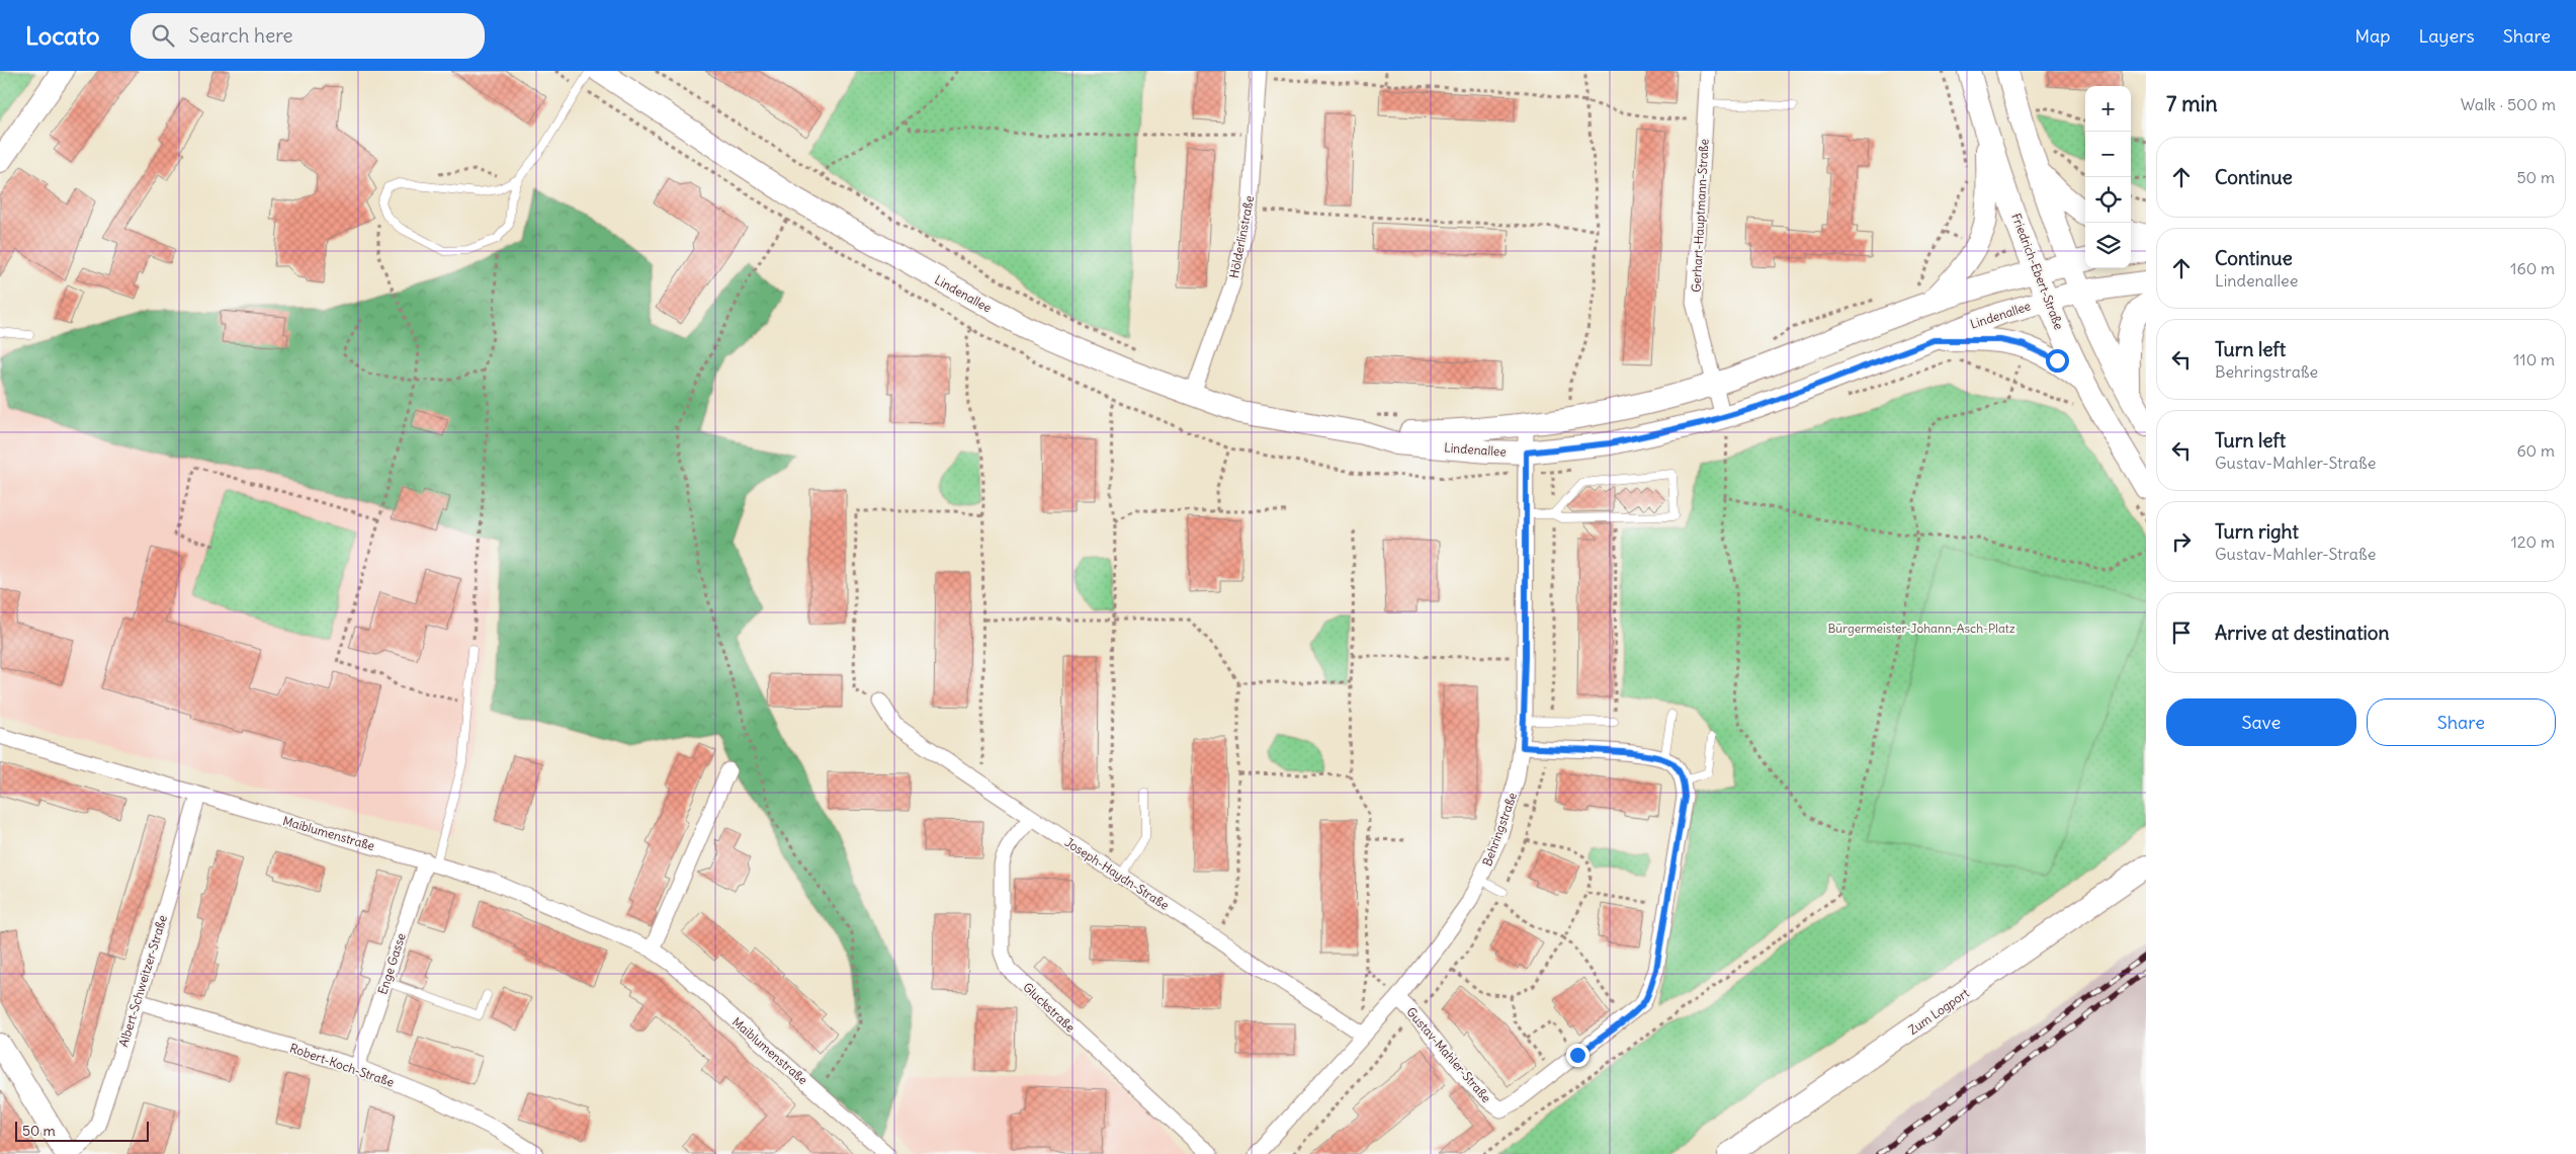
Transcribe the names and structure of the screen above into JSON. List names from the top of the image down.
{
  "streets": {
    "street": [
      "Gerhart-Hauptmann-Straße",
      "Hölderlinstraße",
      "Friedrich-Ebert-Straße",
      "Lindenallee",
      "Behringstraße",
      "Maiblumenstraße",
      "Joseph-Haydn-Straße",
      "Enge Gasse",
      "Albert-Schweitzer-Straße",
      "Gluckstraße",
      "Zum Logport",
      "Gustav-Mahler-Straße",
      "Robert-Koch-Straße"
    ]
  },
  "crossings": [
    ["Gerhart-Hauptmann-Straße", "Lindenallee"],
    ["Hölderlinstraße", "Lindenallee"],
    ["Friedrich-Ebert-Straße", "Lindenallee"],
    ["Lindenallee", "Behringstraße"],
    ["Behringstraße", "Joseph-Haydn-Straße"],
    ["Behringstraße", "Gustav-Mahler-Straße"],
    ["Maiblumenstraße", "Enge Gasse"],
    ["Maiblumenstraße", "Albert-Schweitzer-Straße"],
    ["Joseph-Haydn-Straße", "Gluckstraße"],
    ["Enge Gasse", "Robert-Koch-Straße"],
    ["Albert-Schweitzer-Straße", "Robert-Koch-Straße"]
  ],
  "parks": ["Bürgermeister-Johann-Asch-Platz"],
  "scale_bar": "50 m",
  "page": {
    "header": "Locato",
    "search": "Search here",
    "nav": ["Map", "Layers", "Share"],
    "heading": ["7 min", "Walk · 500 m"],
    "map_buttons": ["+", "−"],
    "list": [
      ["Continue", "50 m"],
      ["Continue", "Lindenallee", "160 m"],
      ["Turn left", "Behringstraße", "110 m"],
      ["Turn left", "Gustav-Mahler-Straße", "60 m"],
      ["Turn right", "Gustav-Mahler-Straße", "120 m"],
      "Arrive at destination"
    ],
    "buttons": ["Save", "Share"],
    "scale": "50 m"
  }
}
